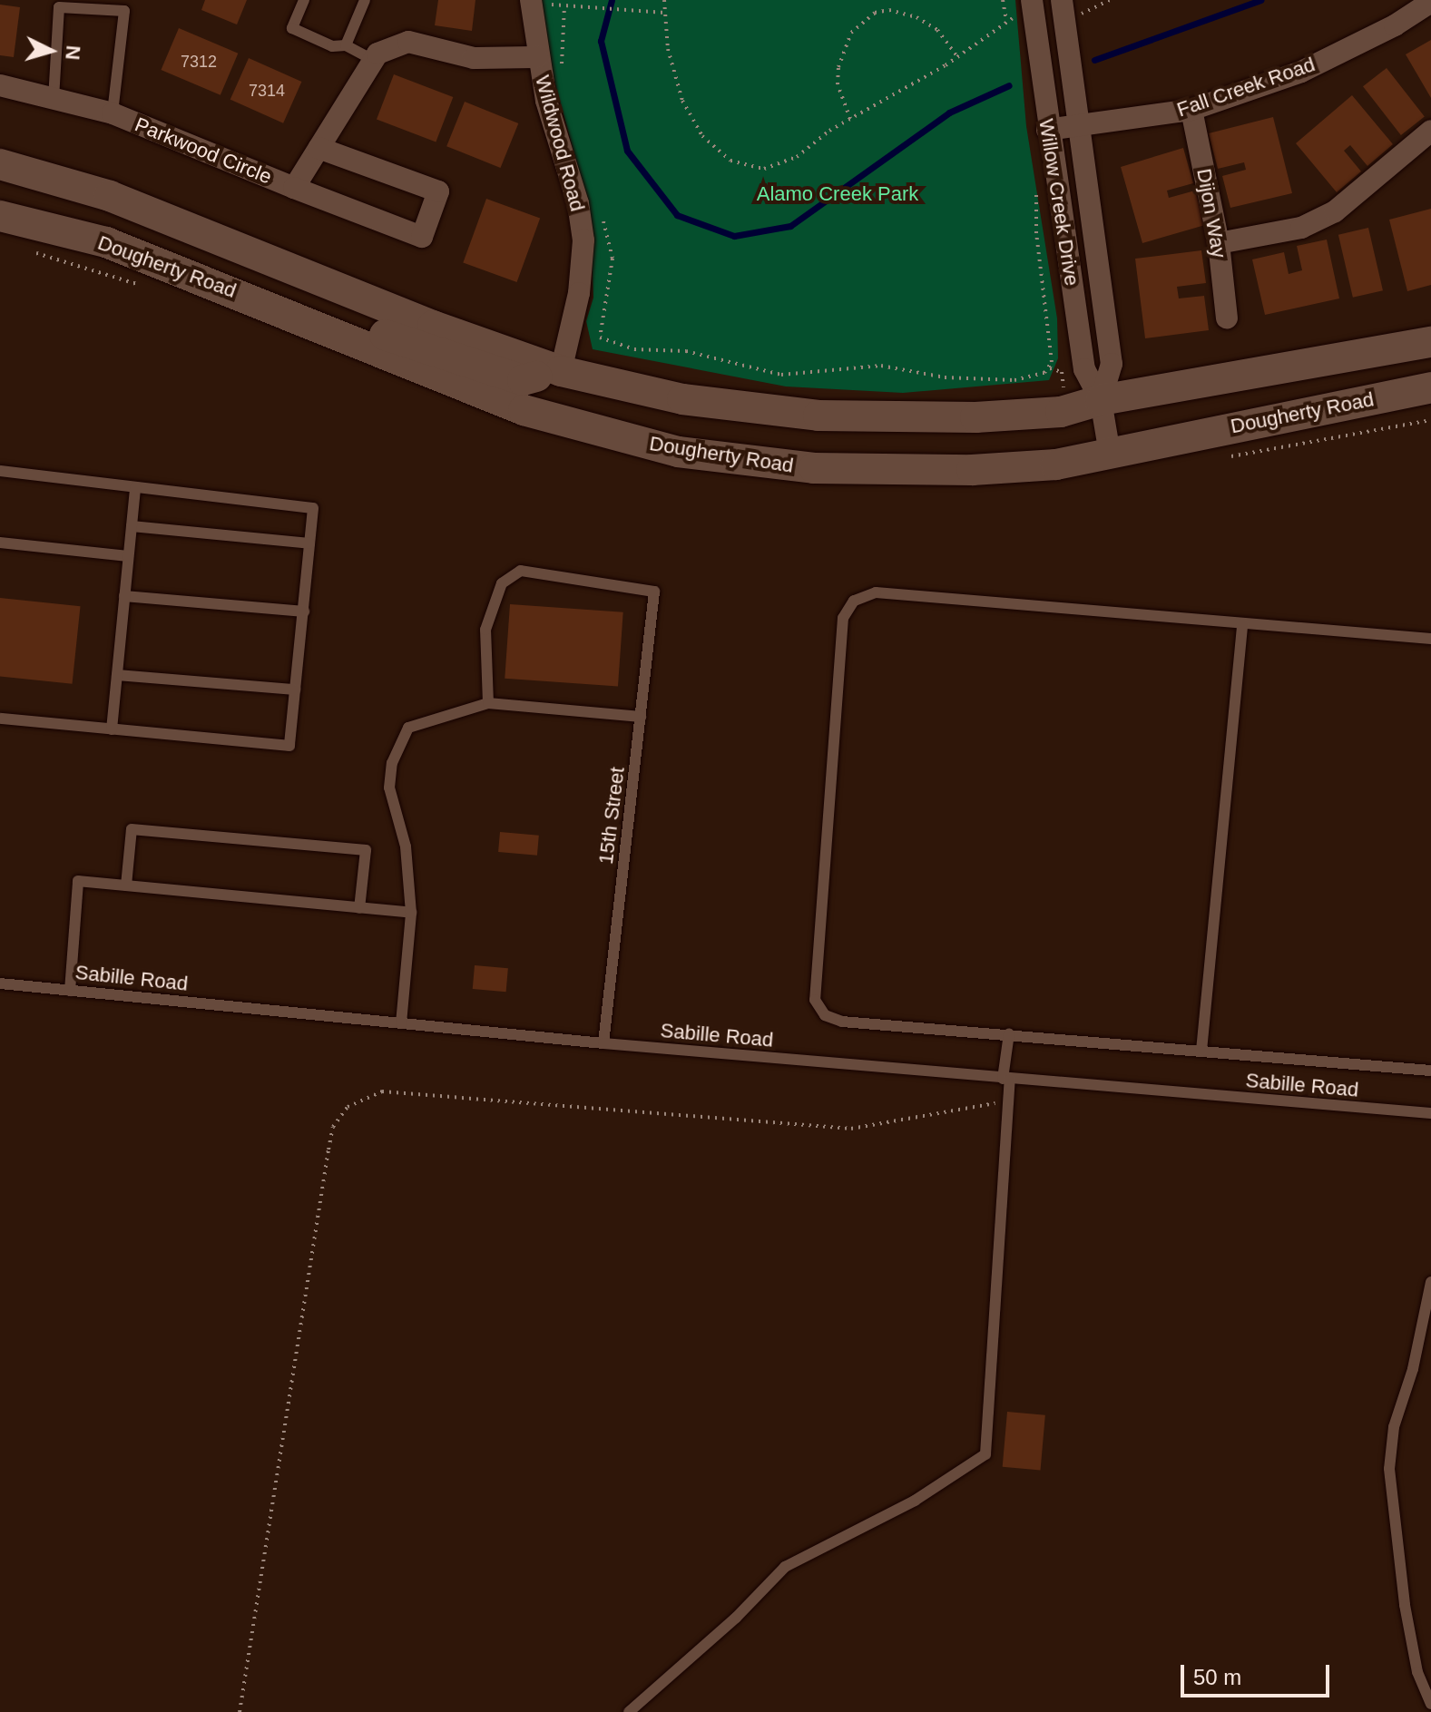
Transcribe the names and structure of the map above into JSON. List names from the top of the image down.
{
  "streets": {
    "main road": ["Dougherty Road"],
    "street": [
      "Fall Creek Road",
      "Wildwood Road",
      "Parkwood Circle",
      "Willow Creek Drive",
      "Dijon Way"
    ],
    "lane": ["15th Street", "Sabille Road"]
  },
  "crossings": [
    ["Fall Creek Road", "Willow Creek Drive"],
    ["Fall Creek Road", "Dijon Way"],
    ["Willow Creek Drive", "Dougherty Road"],
    ["15th Street", "Sabille Road"]
  ],
  "parks": ["Alamo Creek Park"],
  "house_numbers": ["7312", "7314"],
  "scale_bar": "50 m",
  "north": "right"
}
